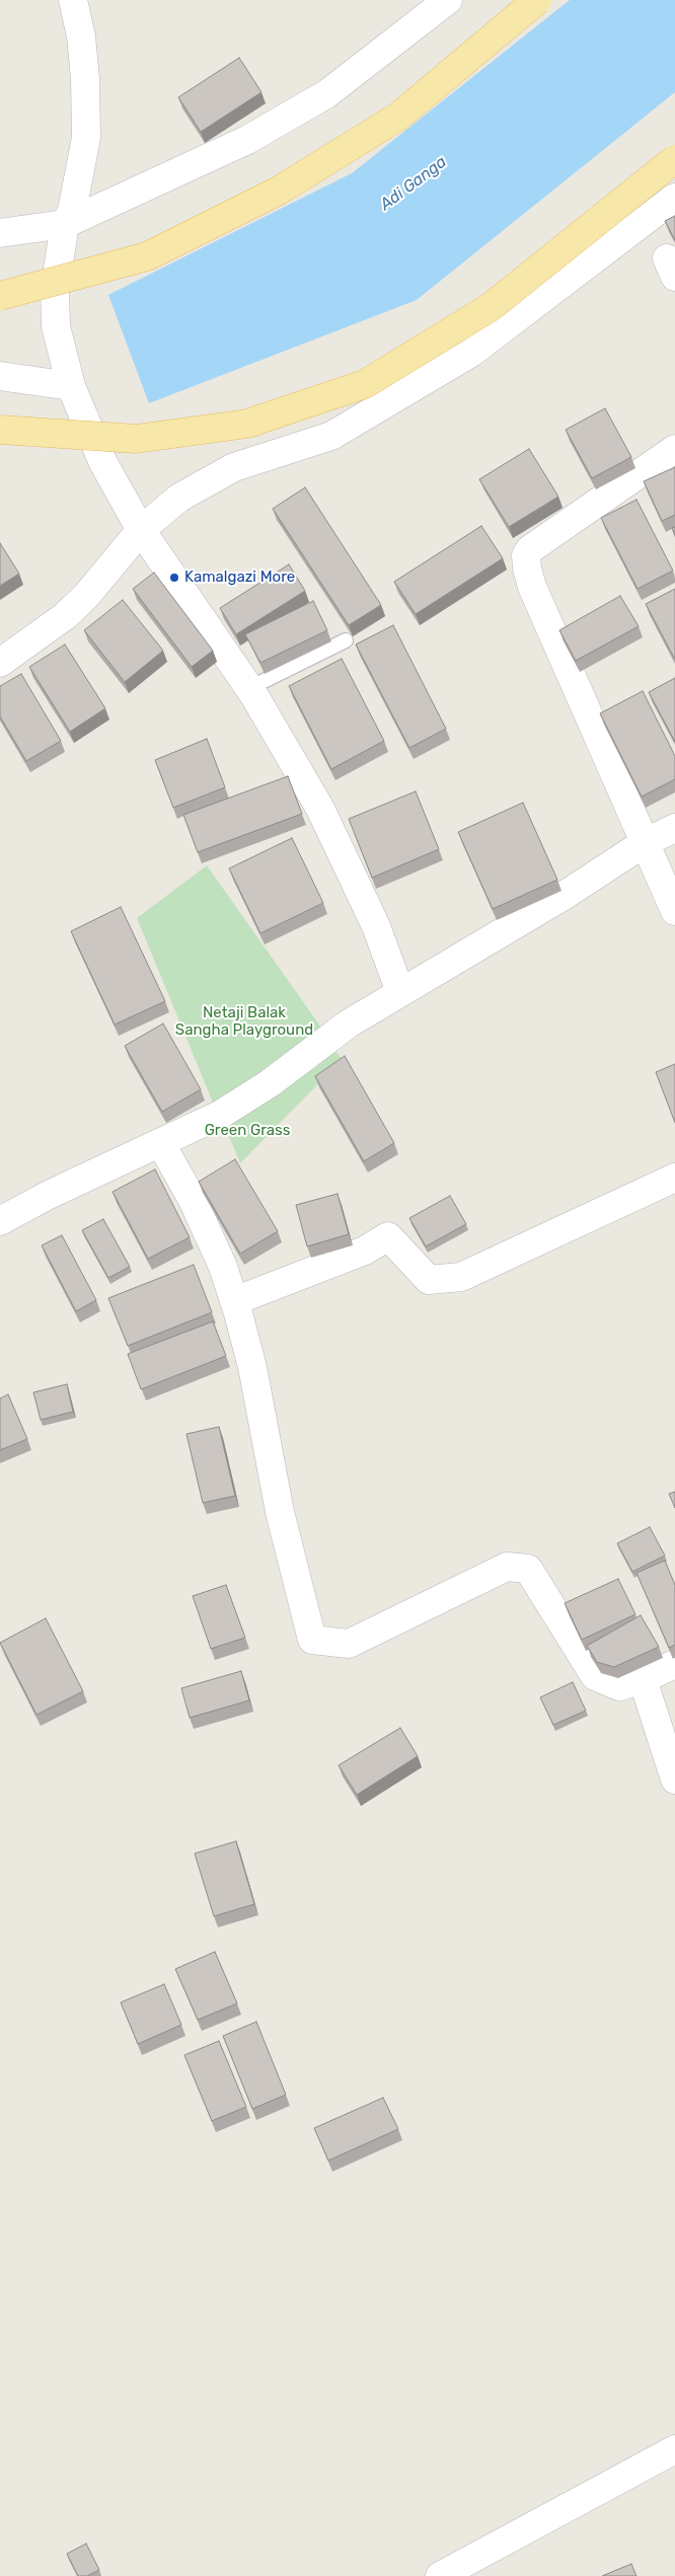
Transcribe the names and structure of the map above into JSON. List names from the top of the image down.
{
  "water": ["Adi Ganga"],
  "parks": ["Netaji Balak Sangha Playground", "Green Grass"],
  "places": ["Kamalgazi More"]
}
